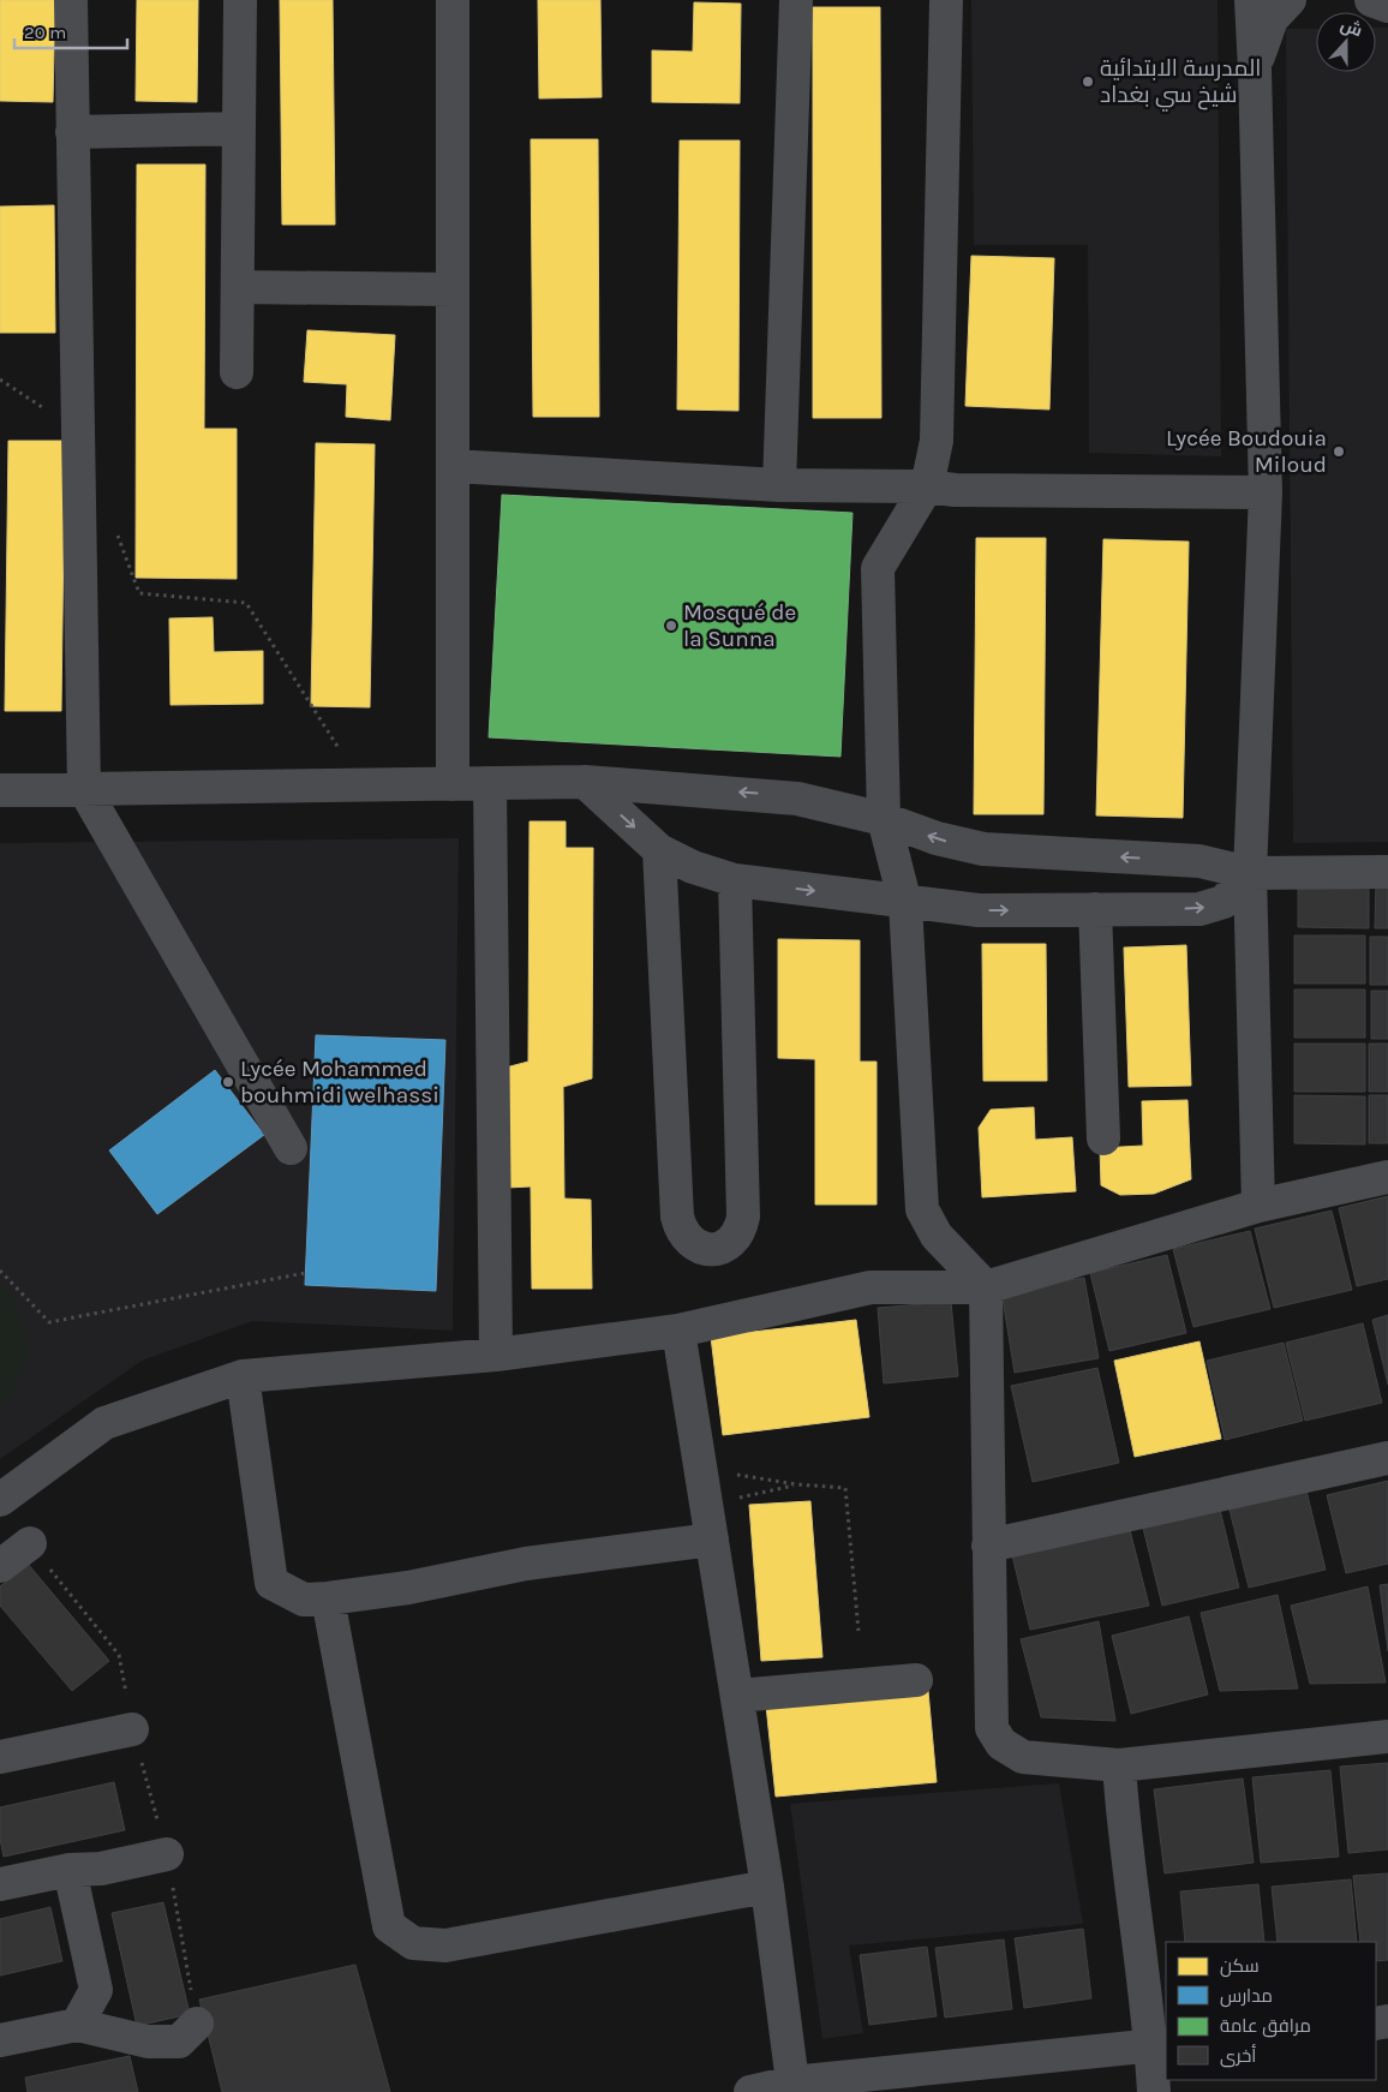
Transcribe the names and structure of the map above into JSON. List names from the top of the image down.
{
  "places": [
    "المدرسة الابتدائية شيخ سي بغداد",
    "Lycée Boudouia Miloud",
    "Mosqué de la Sunna",
    "Lycée Mohammed bouhmidi welhassi"
  ],
  "legend": [
    "سكن",
    "مدارس",
    "مرافق عامة",
    "أخرى"
  ],
  "scale_bar": "20 m",
  "north": "top"
}
